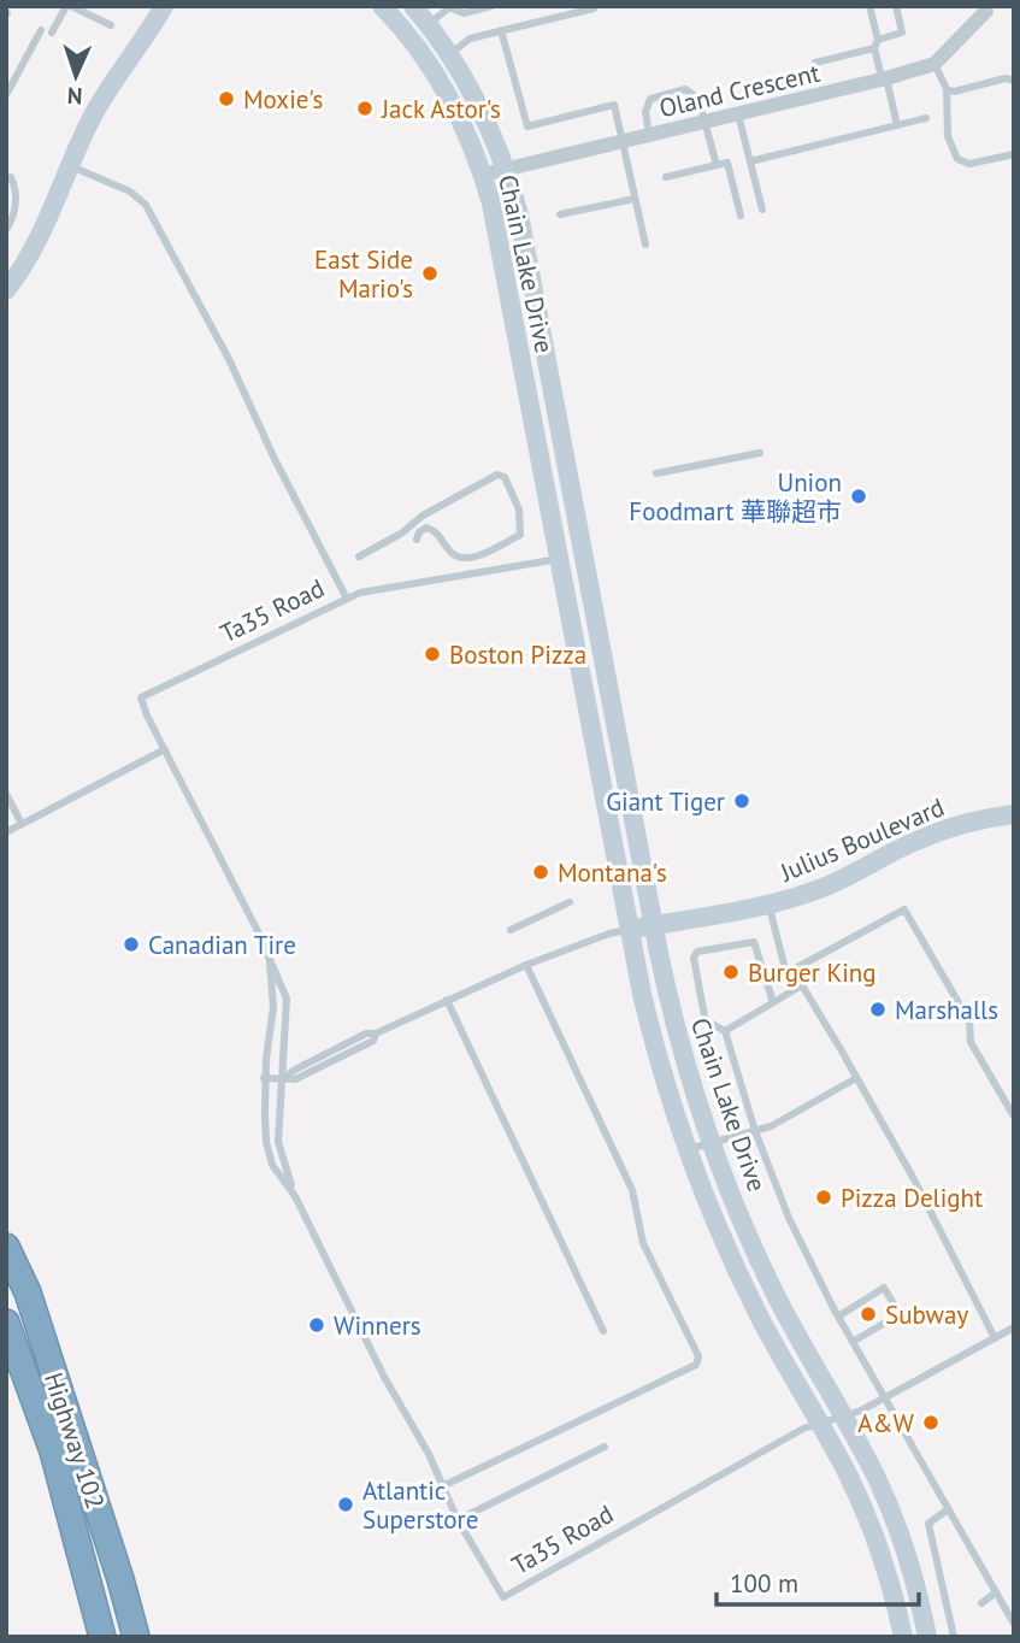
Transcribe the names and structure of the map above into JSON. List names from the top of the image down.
{
  "streets": {
    "highway": ["Highway 102"],
    "street": ["Oland Crescent", "Chain Lake Drive", "Julius Boulevard"],
    "lane": ["Ta35 Road"]
  },
  "crossings": [
    ["Oland Crescent", "Chain Lake Drive"],
    ["Chain Lake Drive", "Ta35 Road"],
    ["Chain Lake Drive", "Julius Boulevard"]
  ],
  "places": [
    "Moxie's",
    "Jack Astor's",
    "East Side Mario's",
    "Union Foodmart 華聯超市",
    "Boston Pizza",
    "Giant Tiger",
    "Montana's",
    "Canadian Tire",
    "Burger King",
    "Marshalls",
    "Pizza Delight",
    "Subway",
    "Winners",
    "A&W",
    "Atlantic Superstore"
  ],
  "scale_bar": "100 m",
  "north": "bottom"
}
